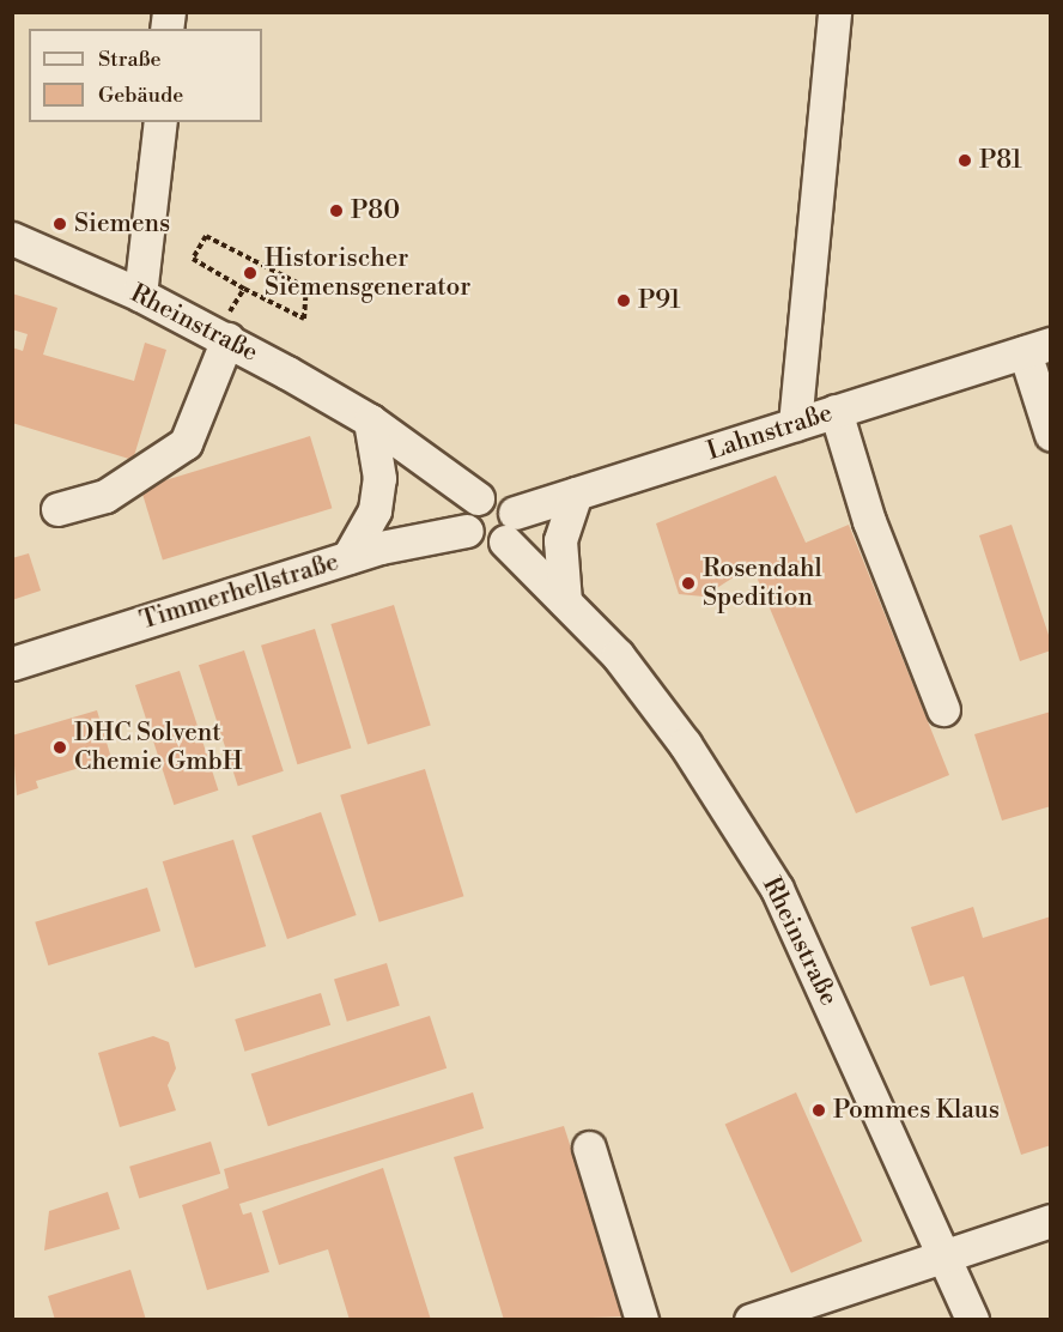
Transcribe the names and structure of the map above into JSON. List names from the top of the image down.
{
  "streets": {
    "street": ["Rheinstraße", "Lahnstraße", "Timmerhellstraße"]
  },
  "crossings": [
    ["Rheinstraße", "Lahnstraße"],
    ["Rheinstraße", "Timmerhellstraße"],
    ["Lahnstraße", "Timmerhellstraße"]
  ],
  "places": [
    "P81",
    "P80",
    "Siemens",
    "Historischer Siemensgenerator",
    "P91",
    "Rosendahl Spedition",
    "DHC Solvent Chemie GmbH",
    "Pommes Klaus"
  ],
  "legend": ["Straße", "Gebäude"]
}
